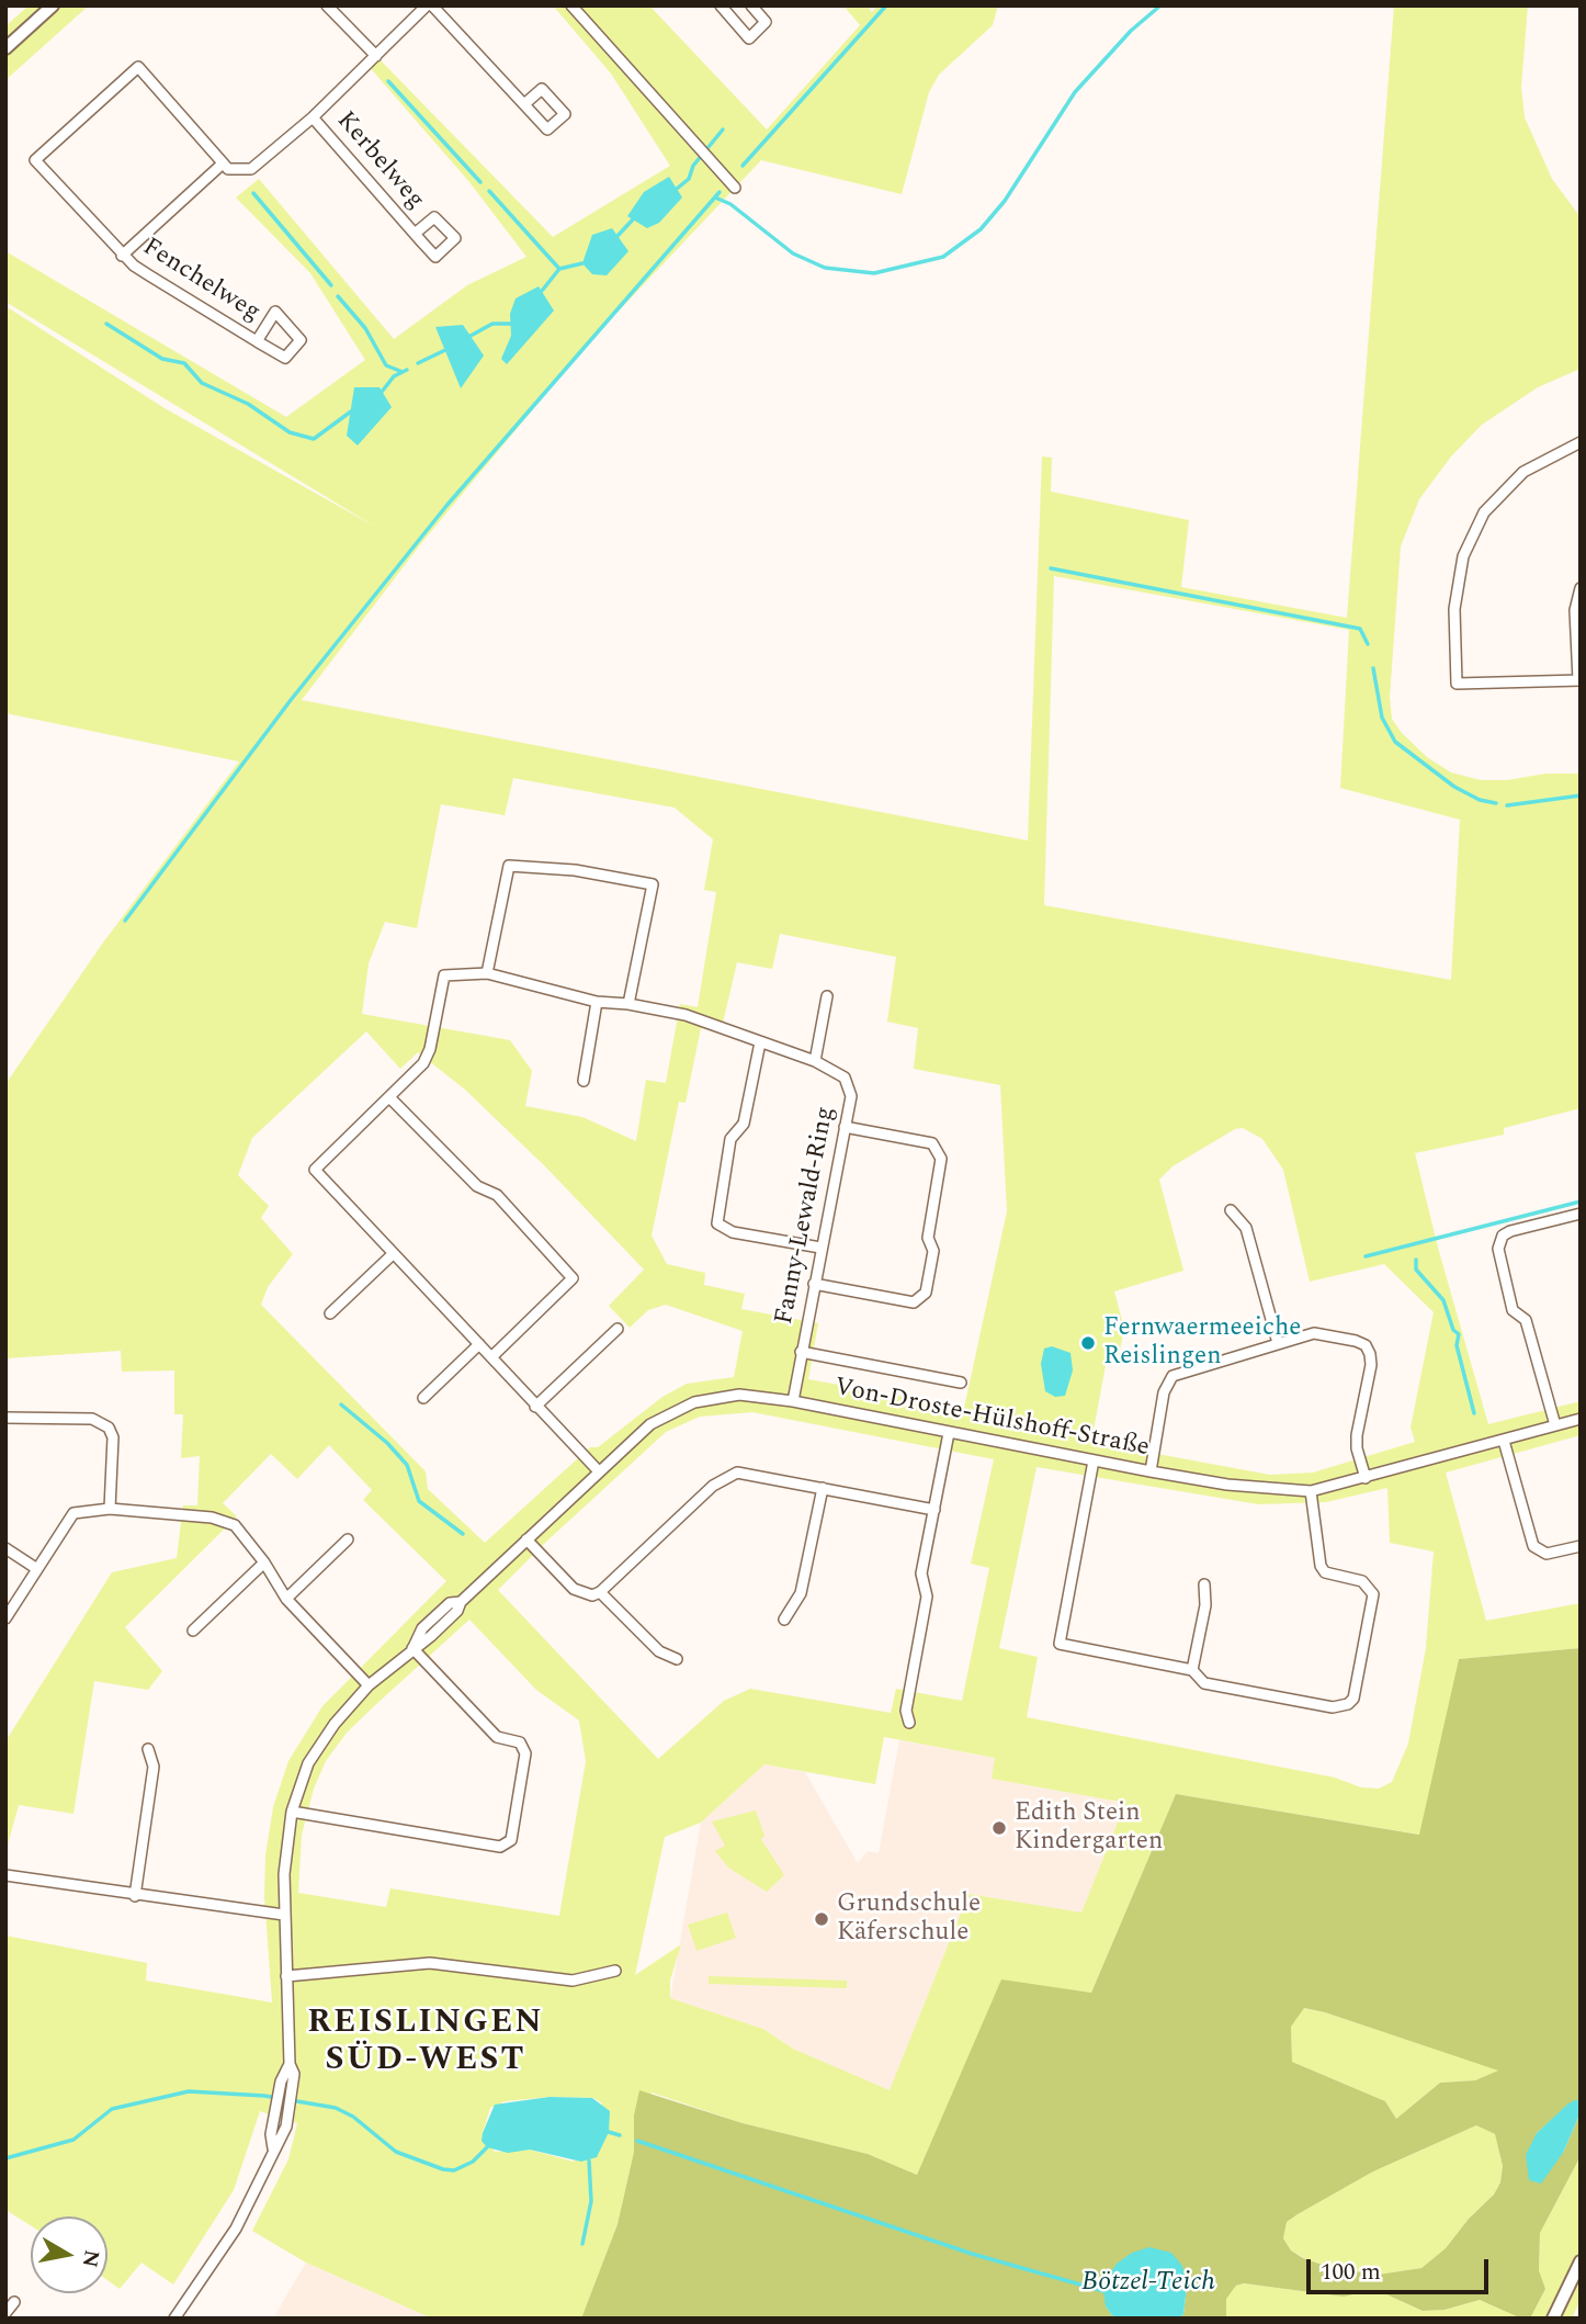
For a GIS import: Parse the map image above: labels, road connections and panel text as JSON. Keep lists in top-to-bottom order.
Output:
{
  "streets": {
    "street": [
      "Kerbelweg",
      "Fenchelweg",
      "Fanny-Lewald-Ring",
      "Von-Droste-Hülshoff-Straße"
    ]
  },
  "crossings": [
    ["Fanny-Lewald-Ring", "Von-Droste-Hülshoff-Straße"]
  ],
  "districts": ["REISLINGEN SÜD-WEST"],
  "water": ["Bötzel-Teich"],
  "places": ["Fernwaermeeiche Reislingen", "Edith Stein Kindergarten", "Grundschule Käferschule"],
  "scale_bar": "100 m",
  "north": "right"
}
